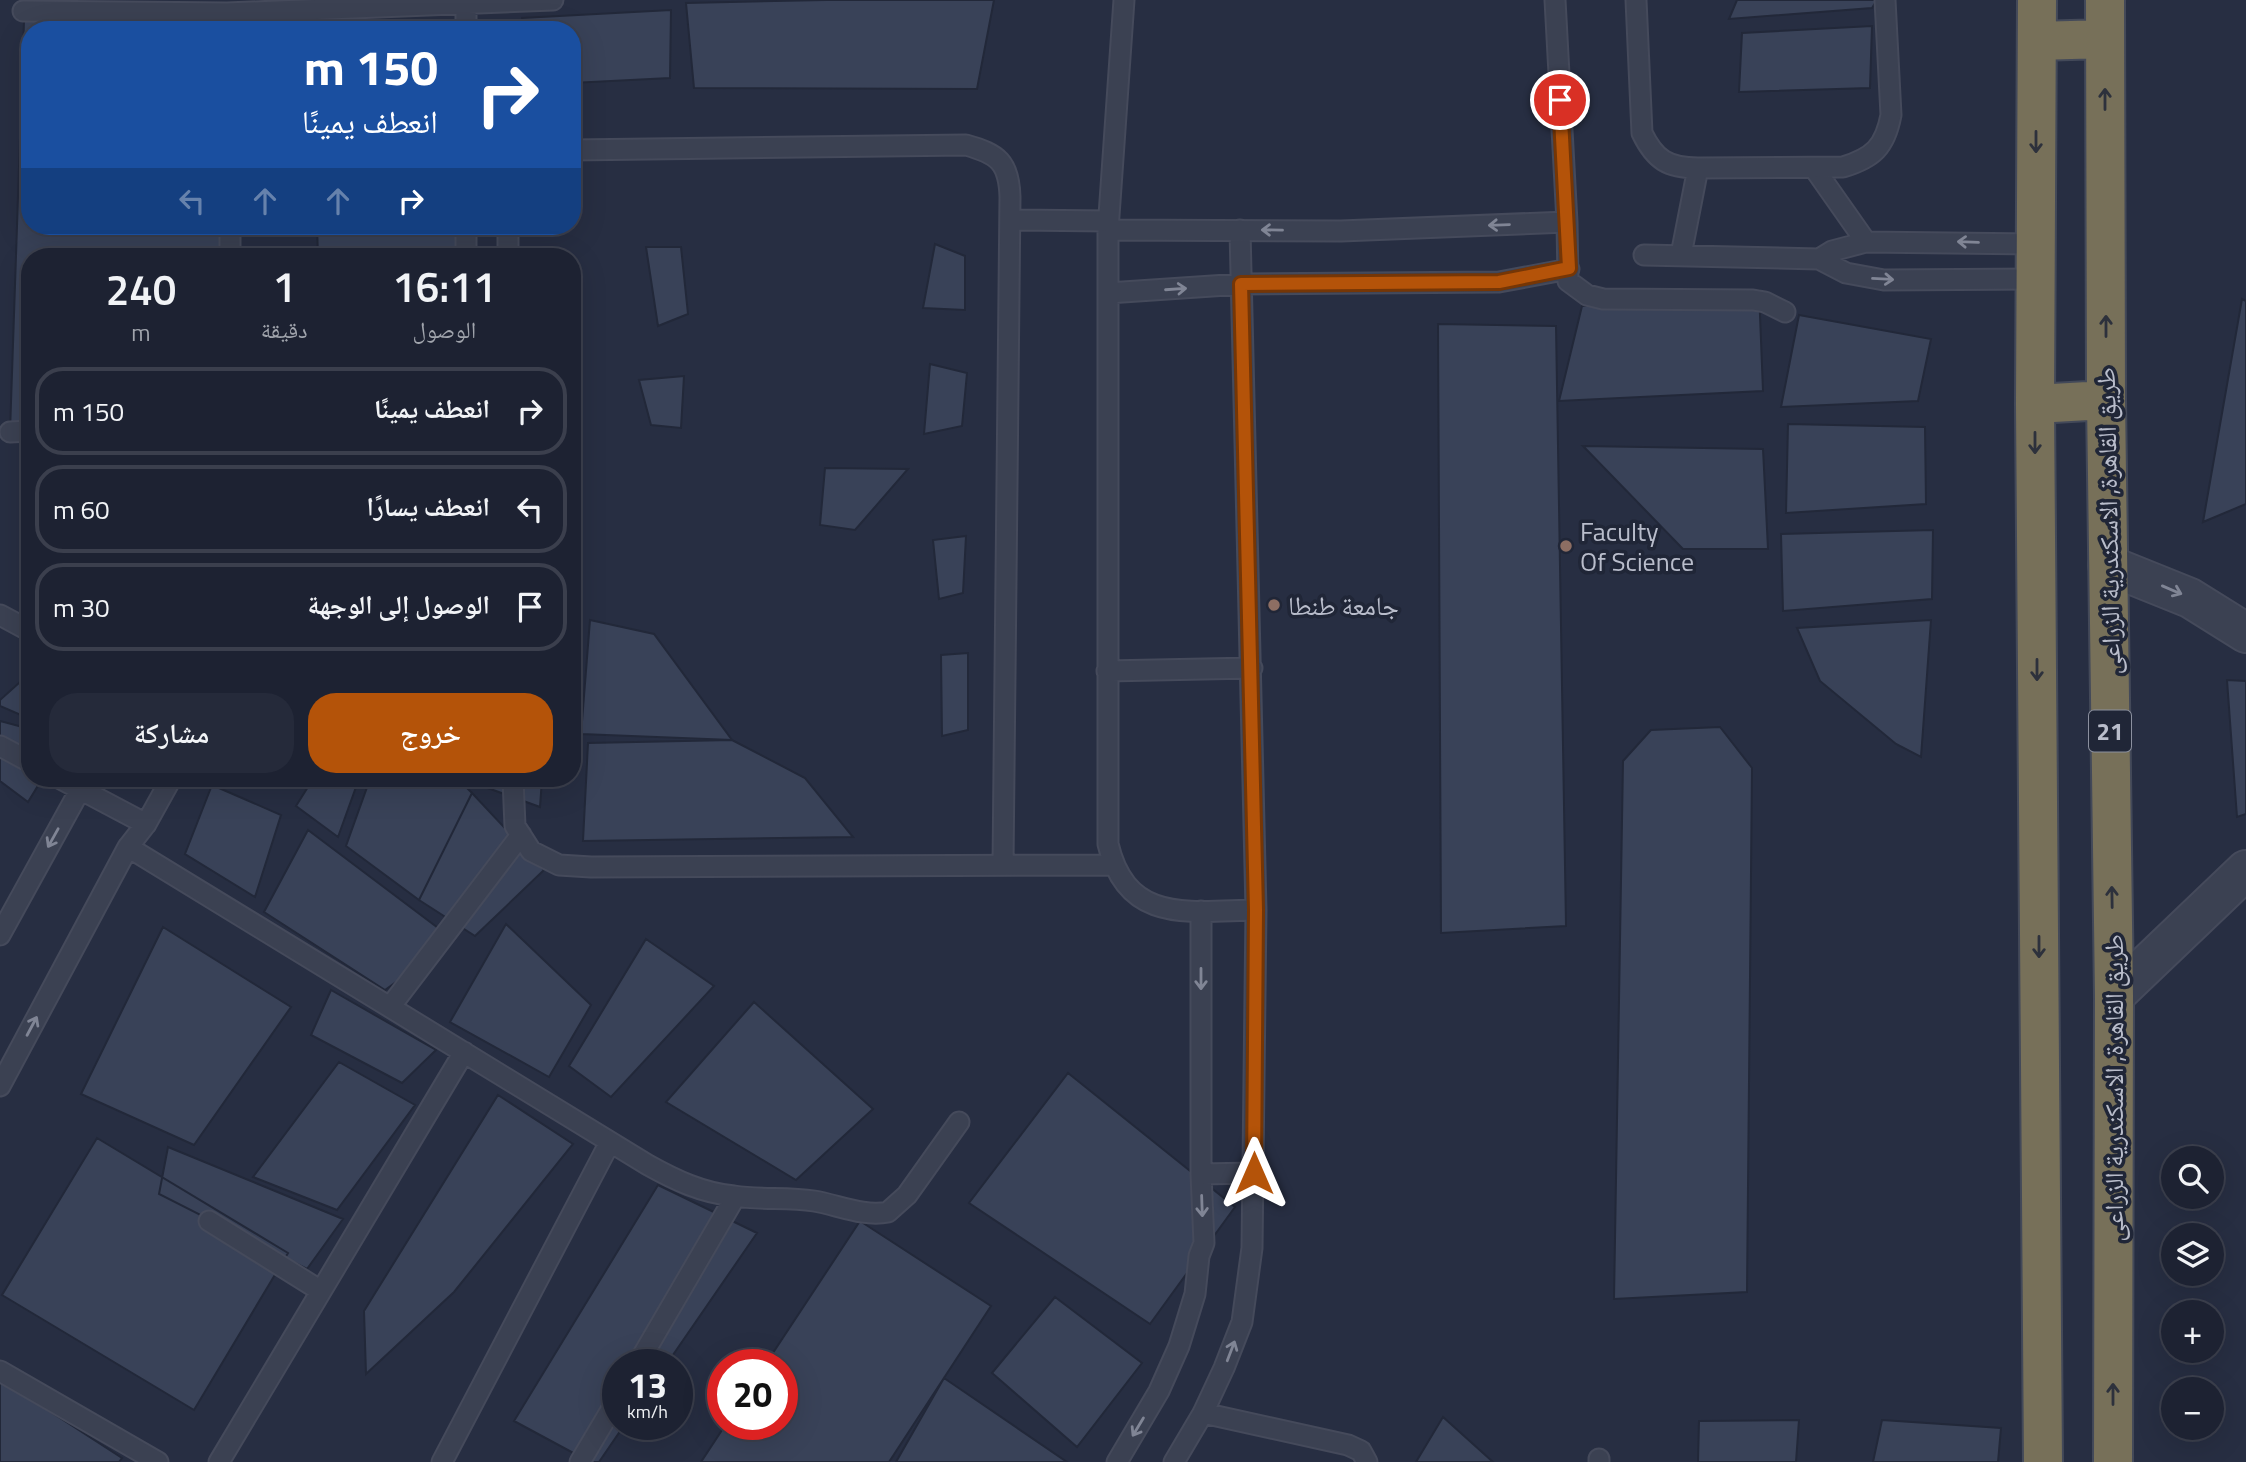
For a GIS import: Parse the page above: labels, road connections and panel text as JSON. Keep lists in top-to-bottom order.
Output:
{
  "streets": {
    "highway": ["طريق القاهرة, الاسكندرية الزراعى", "21"]
  },
  "places": ["Faculty Of Science", "جامعة طنطا"],
  "page": {
    "turn": ["150 m", "انعطف يمينًا"],
    "eta": [
      "16:11",
      "الوصول",
      "1",
      "دقيقة",
      "240",
      "m"
    ],
    "list": [
      {
        "name": "انعطف يمينًا",
        "value": "150 m"
      },
      {
        "name": "انعطف يسارًا",
        "value": "60 m"
      },
      {
        "name": "الوصول إلى الوجهة",
        "value": "30 m"
      }
    ],
    "buttons": ["خروج", "مشاركة"],
    "map_buttons": ["+", "−"],
    "speed": "13 km/h",
    "limit": "20"
  }
}
